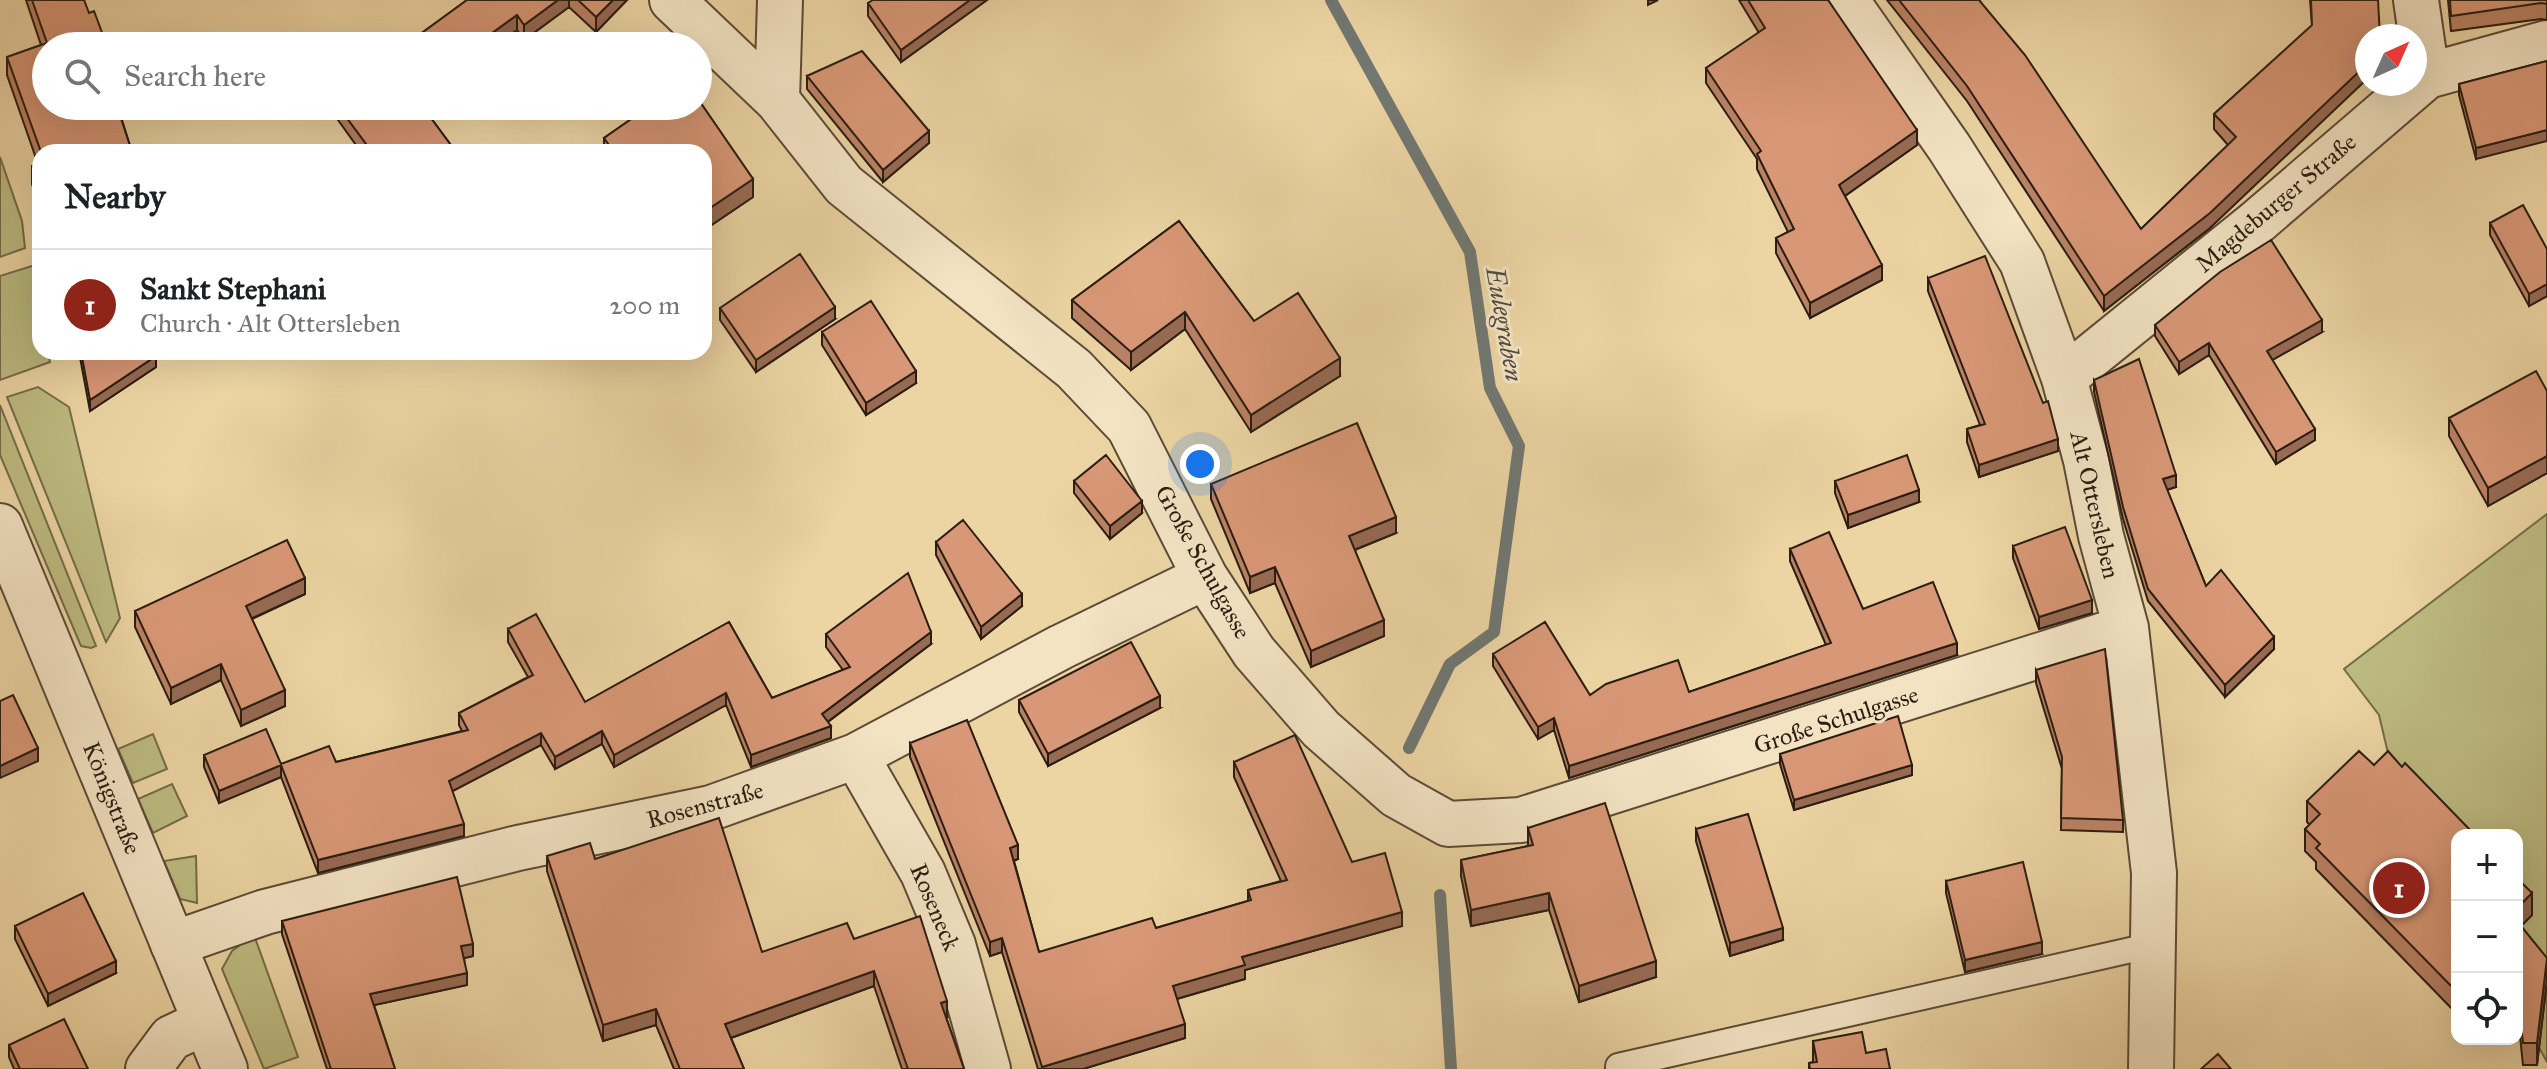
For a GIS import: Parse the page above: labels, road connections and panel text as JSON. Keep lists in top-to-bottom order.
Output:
{
  "streets": {
    "street": [
      "Magdeburger Straße",
      "Alt Ottersleben",
      "Große Schulgasse",
      "Königstraße",
      "Rosenstraße",
      "Roseneck"
    ]
  },
  "crossings": [
    ["Magdeburger Straße", "Alt Ottersleben"],
    ["Alt Ottersleben", "Große Schulgasse"],
    ["Große Schulgasse", "Rosenstraße"],
    ["Königstraße", "Rosenstraße"],
    ["Rosenstraße", "Roseneck"]
  ],
  "water": ["Eulegraben"],
  "north": "top right",
  "page": {
    "search": "Search here",
    "heading": "Nearby",
    "list": [
      {
        "mark": "1",
        "name": "Sankt Stephani",
        "note": "Church · Alt Ottersleben",
        "value": "200 m"
      }
    ],
    "map_buttons": ["+", "−"],
    "pins": "1"
  }
}
